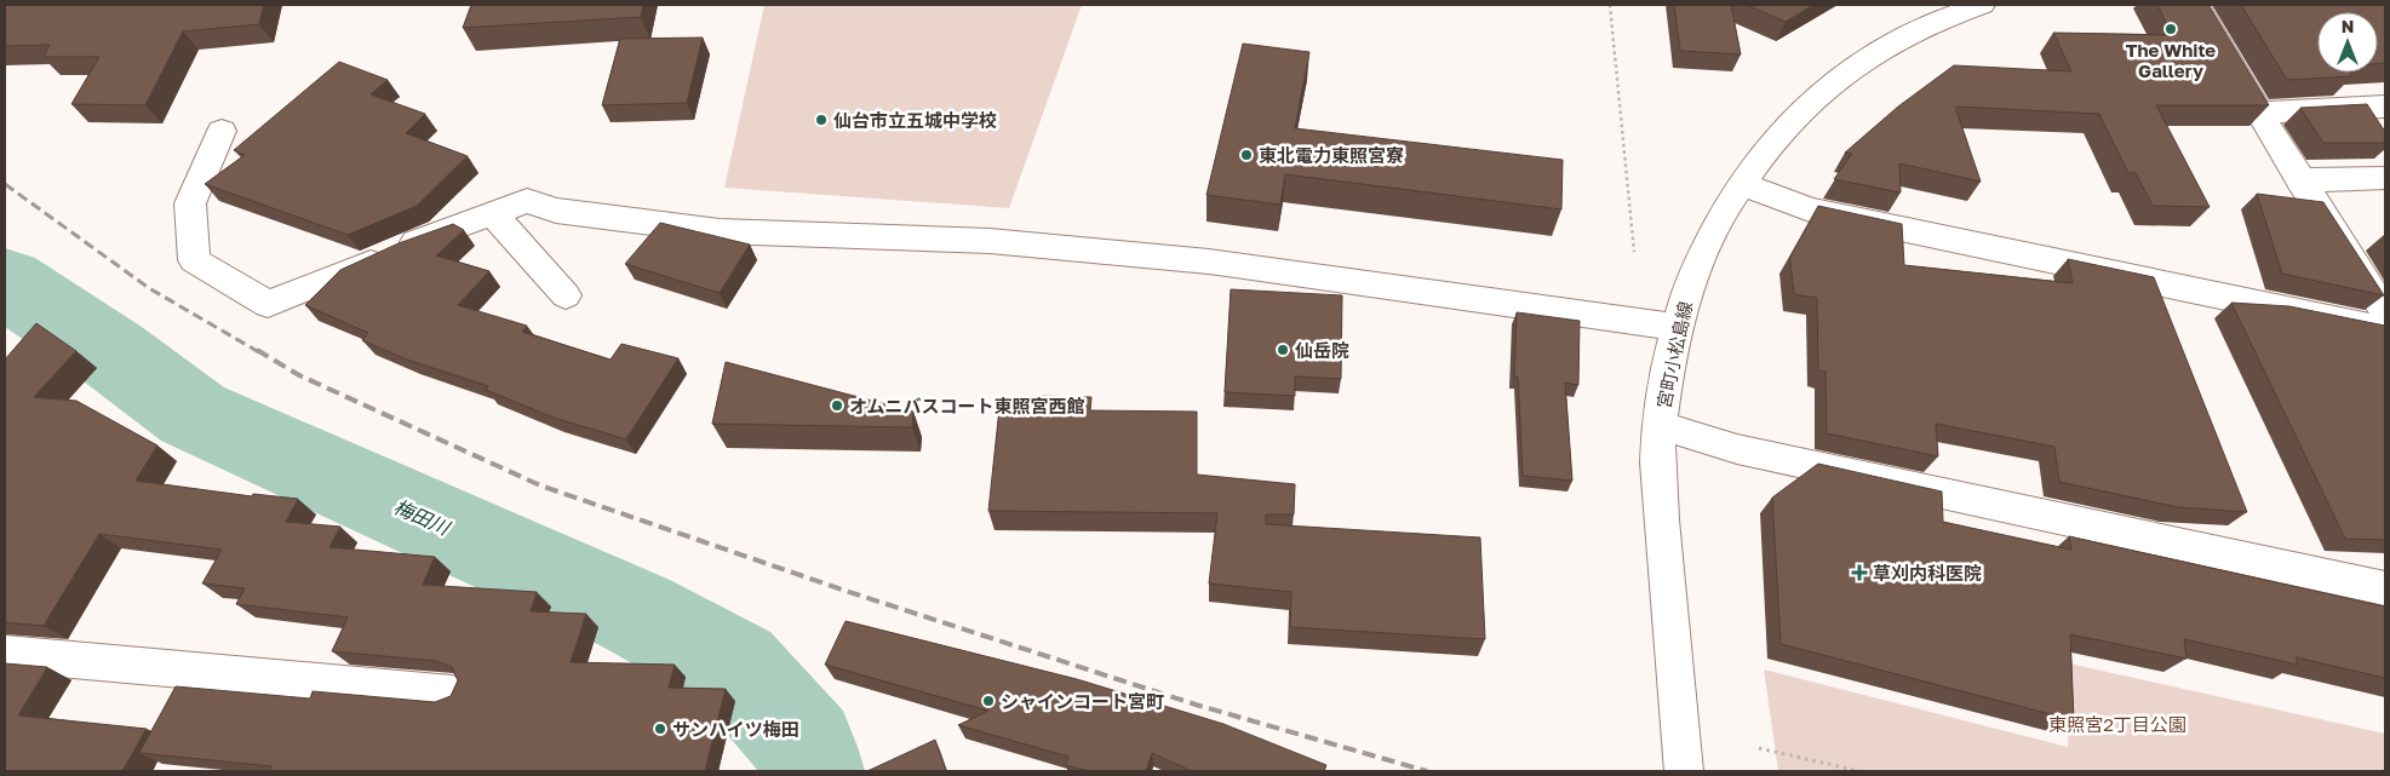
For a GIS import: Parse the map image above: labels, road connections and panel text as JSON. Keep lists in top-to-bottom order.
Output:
{
  "streets": {
    "street": ["宮町小松島線"]
  },
  "water": ["梅田川"],
  "parks": ["東照宮2丁目公園"],
  "places": {
    "other": [
      "The White Gallery",
      "仙台市立五城中学校",
      "東北電力東照宮寮",
      "仙岳院",
      "オムニバスコート東照宮西館",
      "シャインコート宮町",
      "サンハイツ梅田"
    ],
    "health": ["草刈内科医院"]
  },
  "north": "top"
}
